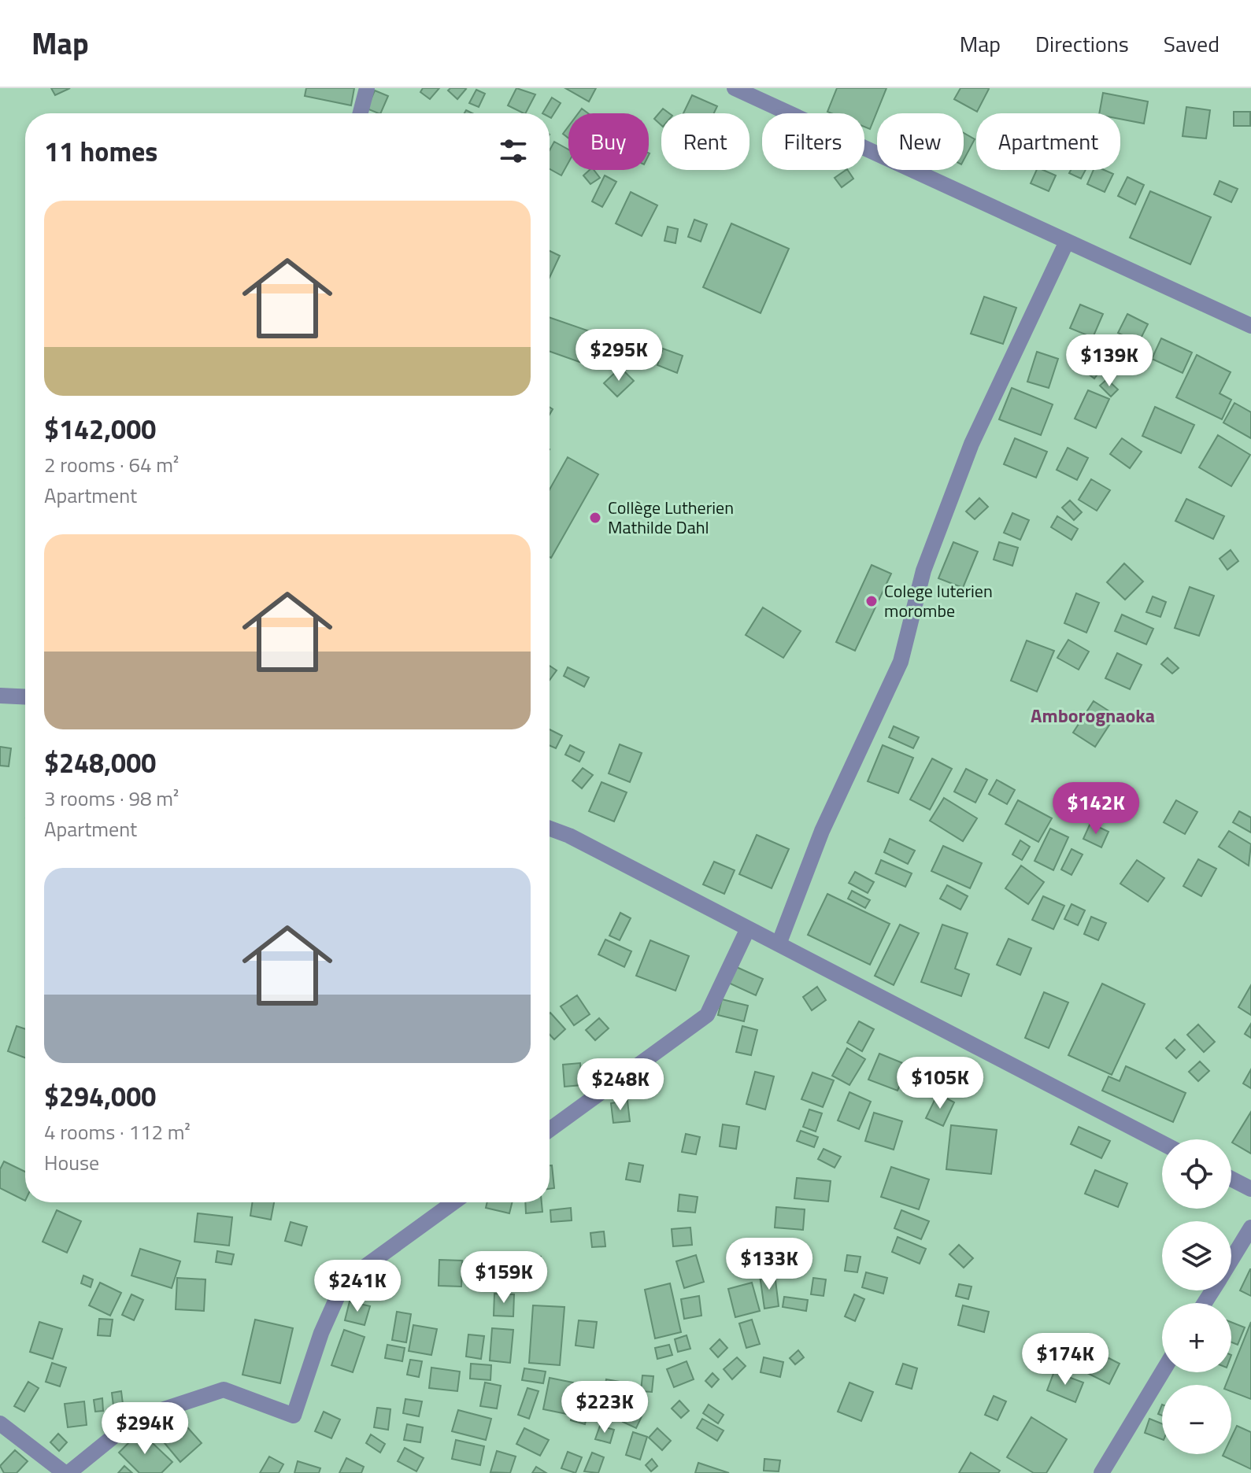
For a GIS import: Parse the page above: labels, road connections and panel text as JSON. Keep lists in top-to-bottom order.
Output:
{
  "districts": ["Amborognaoka"],
  "places": ["Collège Lutherien Mathilde Dahl", "Colege luterien morombe"],
  "page": {
    "header": "Map",
    "nav": ["Map", "Directions", "Saved"],
    "chip": [
      "Buy",
      "Rent",
      "Filters",
      "New",
      "Apartment"
    ],
    "heading": "11 homes",
    "list": [
      {
        "name": "$142,000",
        "note": "2 rooms · 64 m² · Apartment"
      },
      {
        "name": "$248,000",
        "note": "3 rooms · 98 m² · Apartment"
      },
      {
        "name": "$294,000",
        "note": "4 rooms · 112 m² · House"
      }
    ],
    "price": [
      "$295K",
      "$139K",
      "$142K",
      "$105K",
      "$248K",
      "$133K",
      "$159K",
      "$241K",
      "$174K",
      "$223K",
      "$294K"
    ],
    "map_buttons": ["+", "−"]
  }
}
